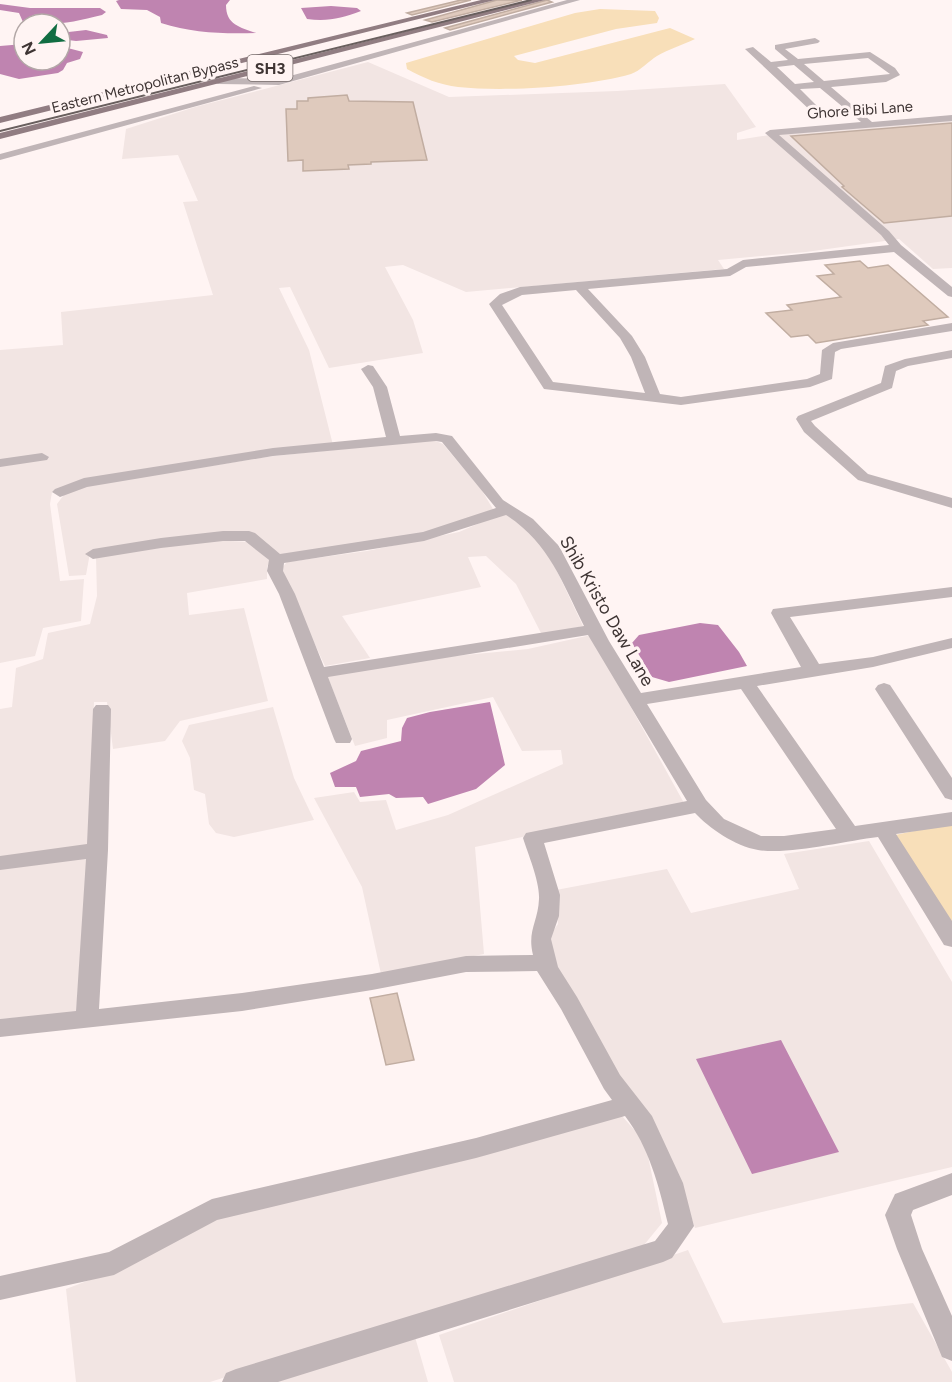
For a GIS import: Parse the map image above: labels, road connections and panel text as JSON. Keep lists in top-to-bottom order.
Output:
{
  "streets": {
    "main road": ["SH3", "Eastern Metropolitan Bypass"],
    "street": ["Ghore Bibi Lane", "Shib Kristo Daw Lane"]
  },
  "north": "bottom left"
}
